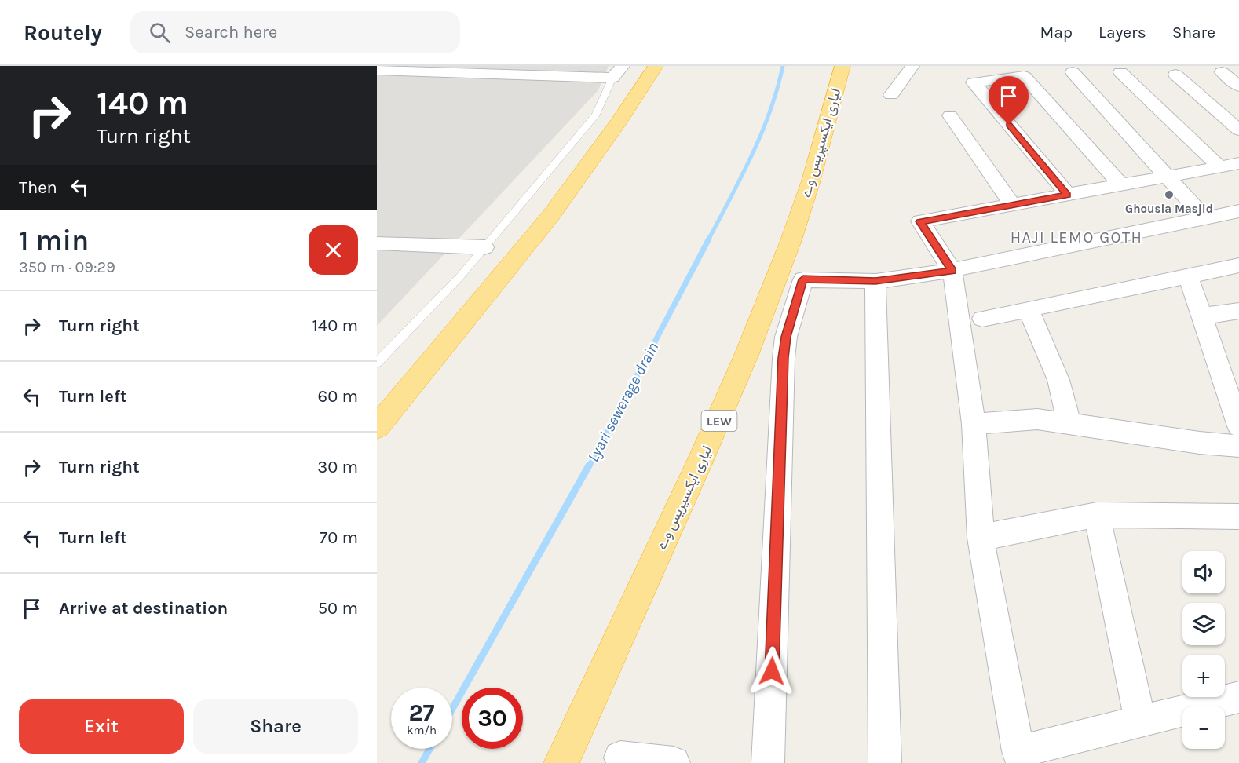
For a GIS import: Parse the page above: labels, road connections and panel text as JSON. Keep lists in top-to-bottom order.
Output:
{
  "streets": {
    "highway": ["لیاری ایکسپریس وے", "LEW"]
  },
  "districts": ["HAJI LEMO GOTH"],
  "water": ["Lyari sewerage drain"],
  "places": ["Ghousia Masjid"],
  "page": {
    "header": "Routely",
    "search": "Search here",
    "nav": ["Map", "Layers", "Share"],
    "turn": ["140 m", "Turn right"],
    "then": "Then",
    "heading": ["1 min", "350 m · 09:29"],
    "list": [
      {
        "name": "Turn right",
        "value": "140 m"
      },
      {
        "name": "Turn left",
        "value": "60 m"
      },
      {
        "name": "Turn right",
        "value": "30 m"
      },
      {
        "name": "Turn left",
        "value": "70 m"
      },
      {
        "name": "Arrive at destination",
        "value": "50 m"
      }
    ],
    "map_buttons": ["+", "−"],
    "speed": "27 km/h",
    "limit": "30",
    "buttons": ["Exit", "Share"]
  }
}
